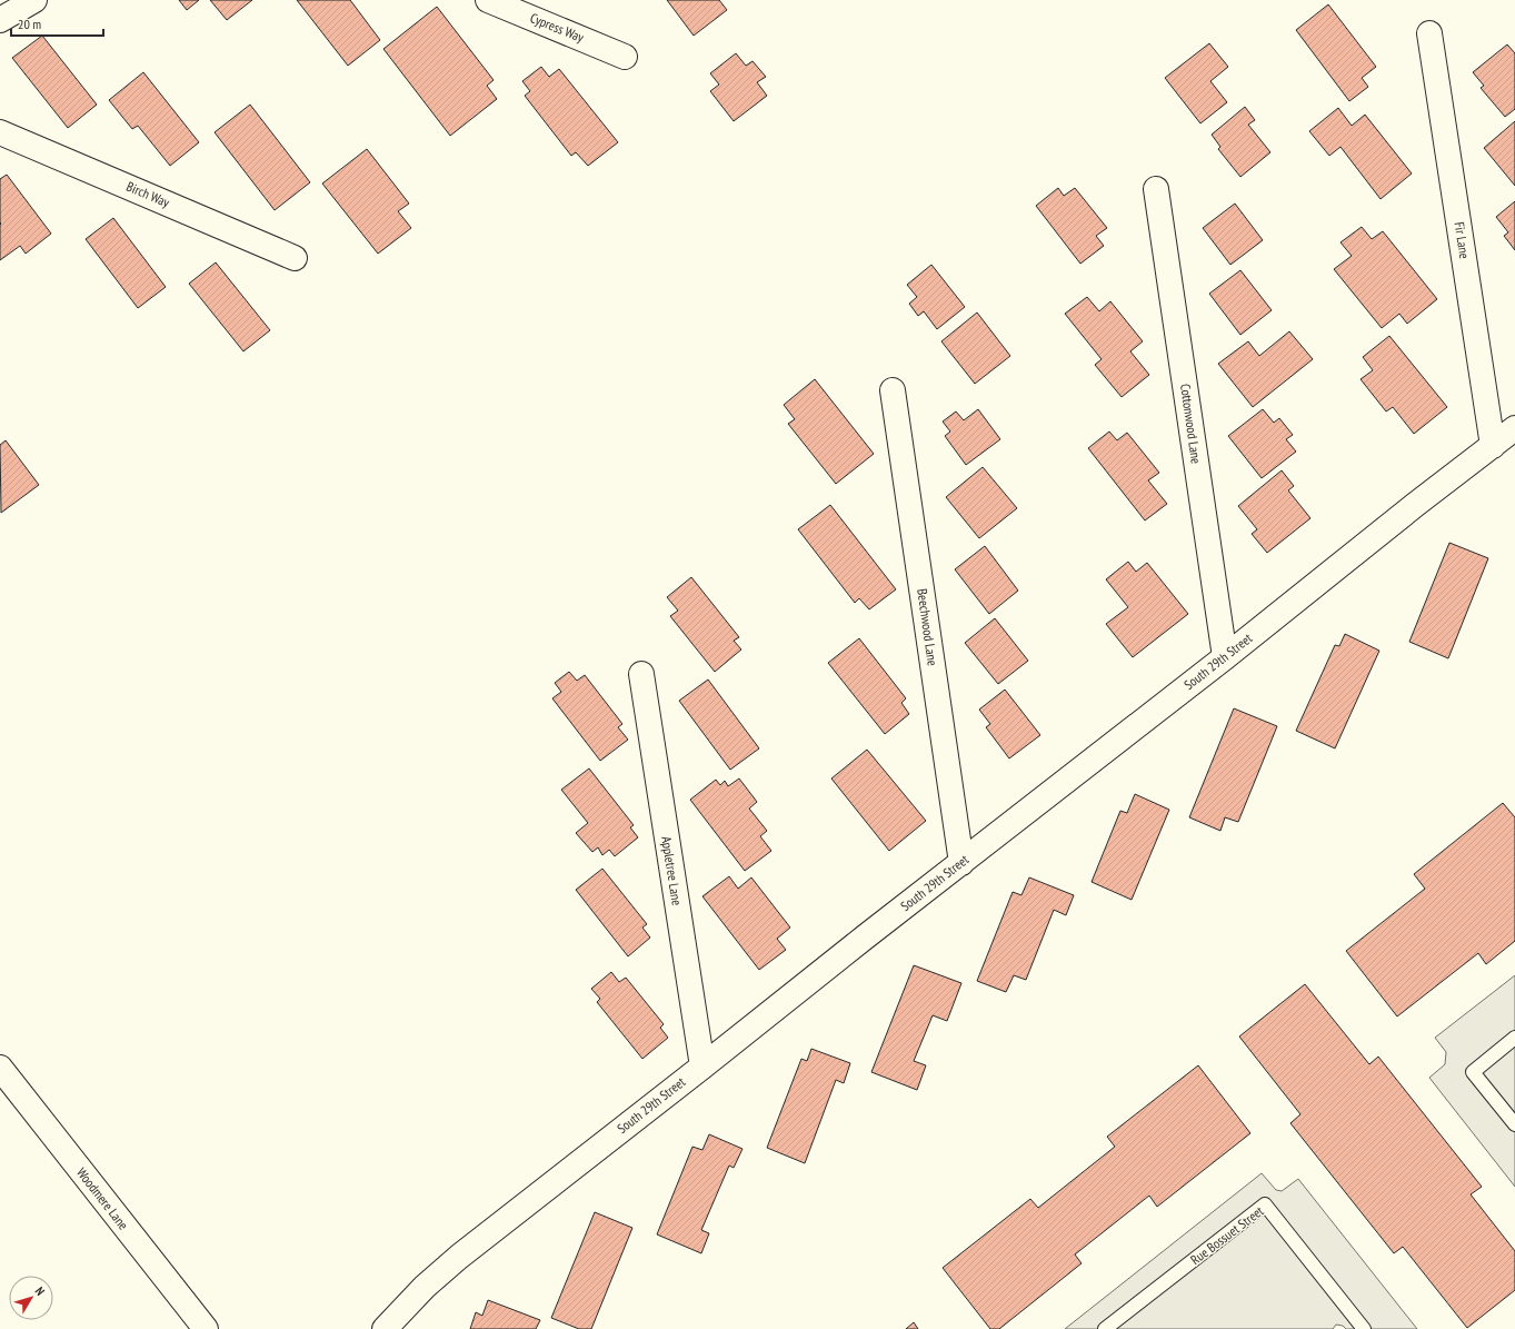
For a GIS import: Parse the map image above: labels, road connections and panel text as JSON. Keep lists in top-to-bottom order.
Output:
{
  "streets": {
    "street": [
      "Cypress Way",
      "Birch Way",
      "Fir Lane",
      "Cottonwood Lane",
      "Beechwood Lane",
      "South 29th Street",
      "Appletree Lane",
      "Woodmere Lane"
    ],
    "lane": ["Rue Bossuet Street"]
  },
  "crossings": [
    ["Fir Lane", "South 29th Street"],
    ["Cottonwood Lane", "South 29th Street"],
    ["Beechwood Lane", "South 29th Street"],
    ["South 29th Street", "Appletree Lane"]
  ],
  "scale_bar": "20 m",
  "north": "top right"
}
